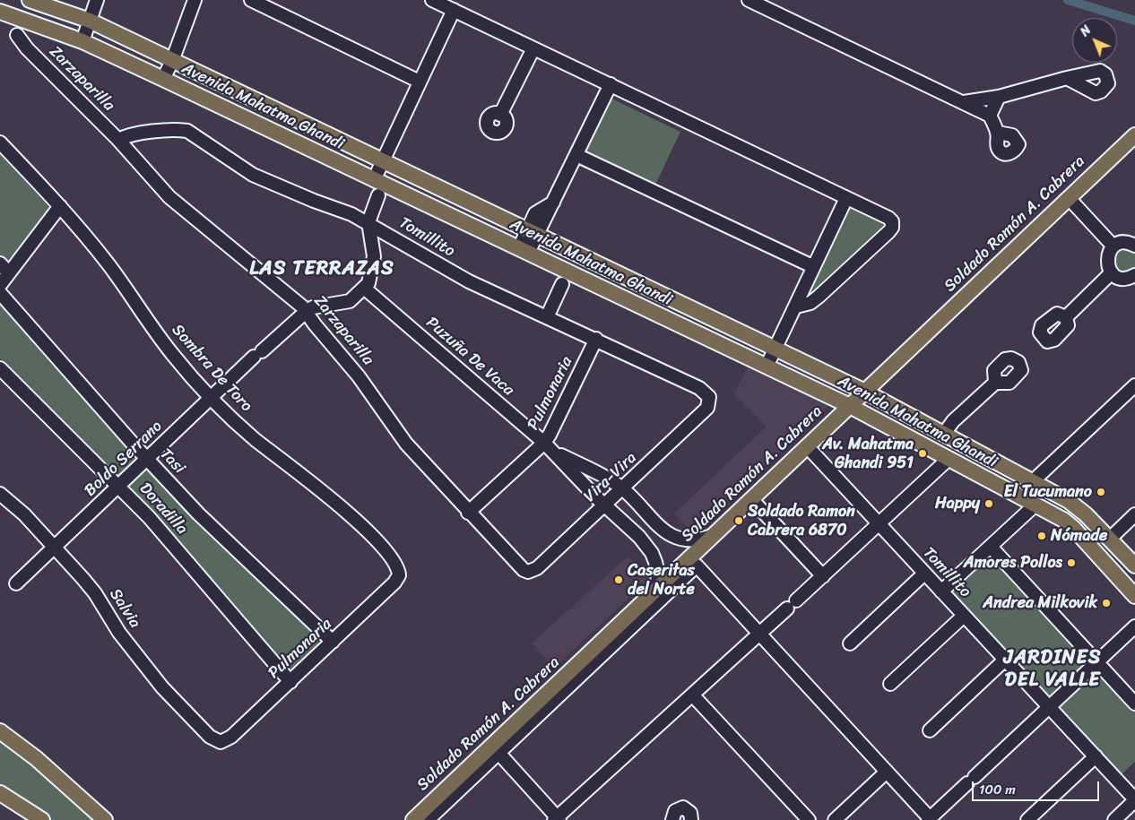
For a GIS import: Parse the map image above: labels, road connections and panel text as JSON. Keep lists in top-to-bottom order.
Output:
{
  "streets": {
    "main road": ["Avenida Mahatma Ghandi", "Soldado Ramón A. Cabrera"],
    "street": [
      "Zarzaparilla",
      "Tomillito",
      "Puzuña De Vaca",
      "Sombra De Toro",
      "Pulmonaria",
      "Boldo Serrano",
      "Tasi",
      "Vira-Vira",
      "Doradilla",
      "Salvia"
    ]
  },
  "crossings": [
    ["Zarzaparilla", "Tomillito"],
    ["Zarzaparilla", "Pulmonaria"],
    ["Zarzaparilla", "Boldo Serrano"],
    ["Zarzaparilla", "Vira-Vira"],
    ["Avenida Mahatma Ghandi", "Soldado Ramón A. Cabrera"],
    ["Soldado Ramón A. Cabrera", "Tomillito"],
    ["Tomillito", "Pulmonaria"],
    ["Tomillito", "Vira-Vira"],
    ["Puzuña De Vaca", "Pulmonaria"],
    ["Puzuña De Vaca", "Boldo Serrano"],
    ["Sombra De Toro", "Pulmonaria"],
    ["Sombra De Toro", "Boldo Serrano"],
    ["Pulmonaria", "Tasi"],
    ["Pulmonaria", "Doradilla"],
    ["Pulmonaria", "Salvia"],
    ["Boldo Serrano", "Tasi"],
    ["Boldo Serrano", "Doradilla"],
    ["Boldo Serrano", "Salvia"]
  ],
  "districts": ["LAS TERRAZAS", "JARDINES DEL VALLE"],
  "places": [
    "Av. Mahatma Ghandi 951",
    "El Tucumano",
    "Happy",
    "Soldado Ramon Cabrera 6870",
    "Nómade",
    "Amores Pollos",
    "Caseritas del Norte",
    "Andrea Milkovik"
  ],
  "scale_bar": "100 m",
  "north": "top left"
}
